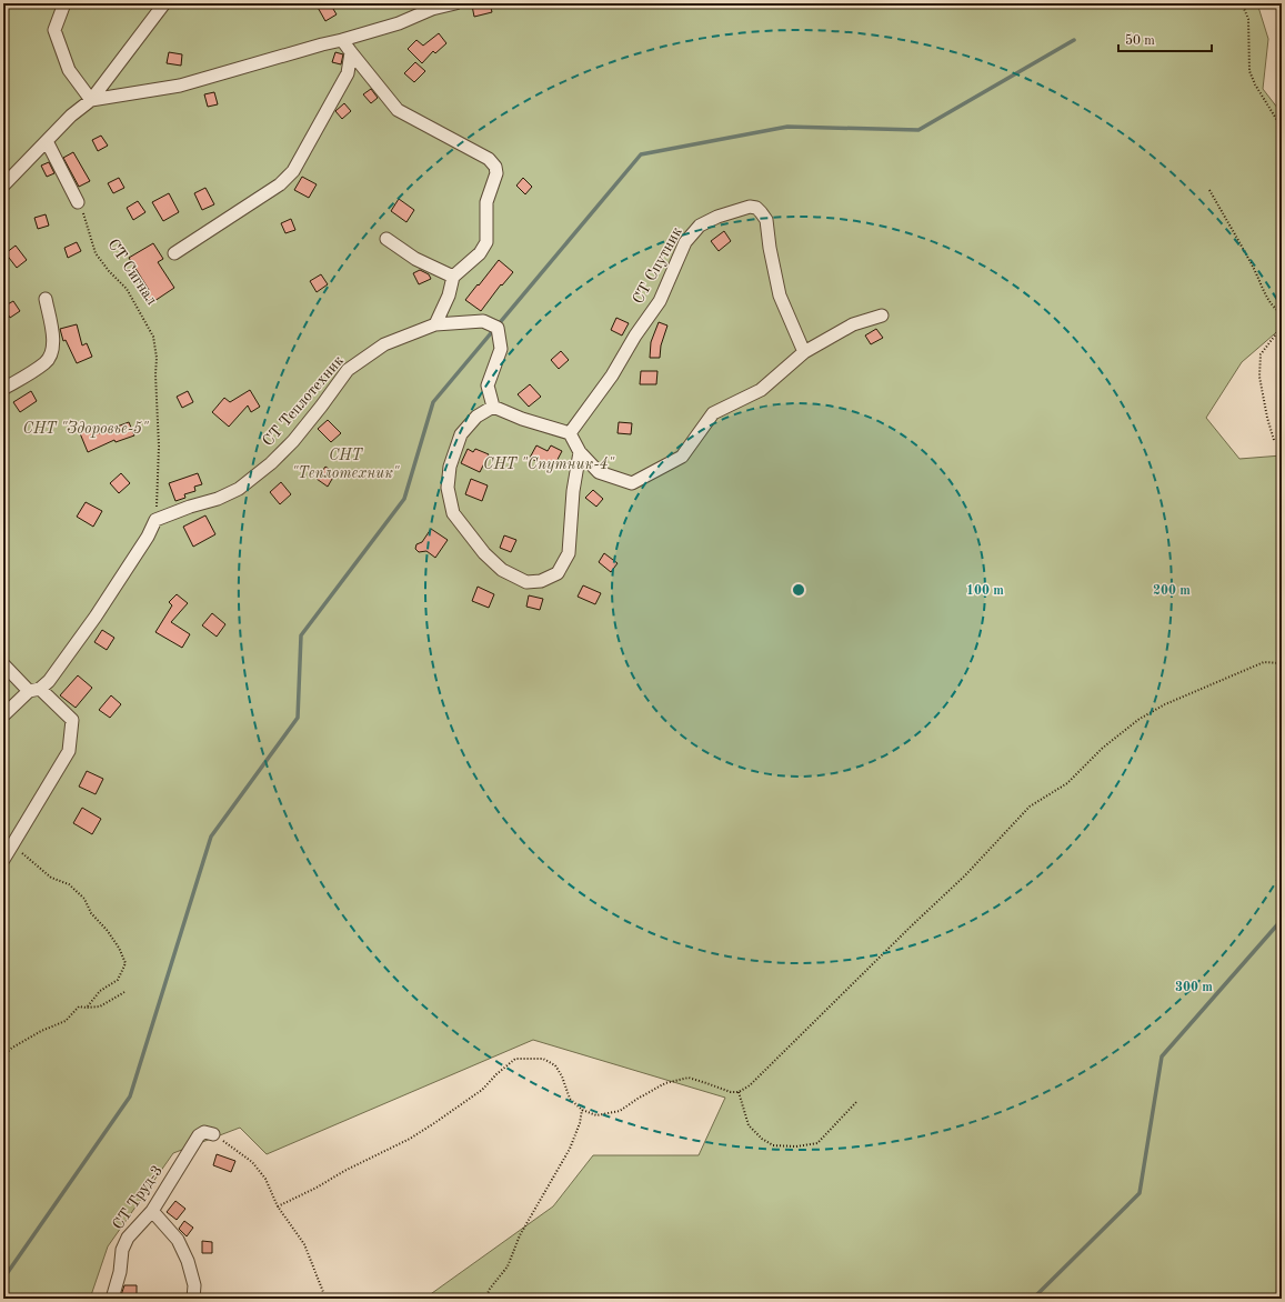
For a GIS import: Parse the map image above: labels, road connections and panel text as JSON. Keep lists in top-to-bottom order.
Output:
{
  "streets": {
    "street": ["СТ Спутник", "СТ Теплотехник", "СТ Труд-3"],
    "path": ["СТ Сигнал"]
  },
  "crossings": [
    ["СТ Спутник", "СТ Теплотехник"],
    ["СТ Сигнал", "СТ Теплотехник"]
  ],
  "parks": ["СНТ \"Здоровье-5\"", "СНТ \"Теплотехник\"", "СНТ \"Спутник-4\""],
  "scale_bar": "50 m",
  "rings": ["100 m", "200 m", "300 m"]
}
